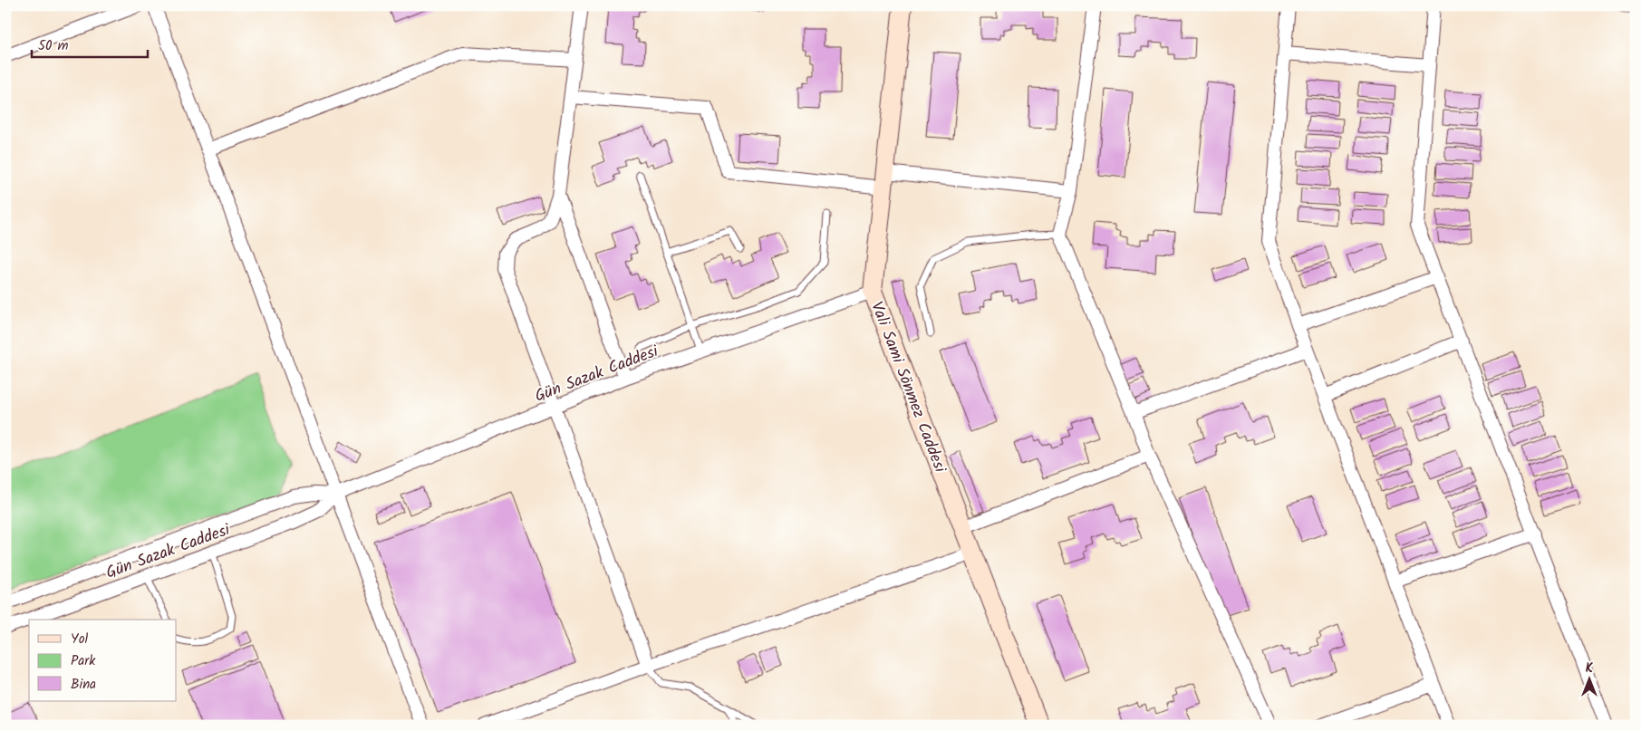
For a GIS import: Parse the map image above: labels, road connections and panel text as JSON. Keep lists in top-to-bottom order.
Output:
{
  "streets": {
    "main road": ["Vali Sami Sönmez Caddesi"],
    "street": ["Gün Sazak Caddesi"]
  },
  "crossings": [
    ["Gün Sazak Caddesi", "Vali Sami Sönmez Caddesi"]
  ],
  "legend": ["Yol", "Park", "Bina"],
  "scale_bar": "50 m",
  "north": "top"
}
